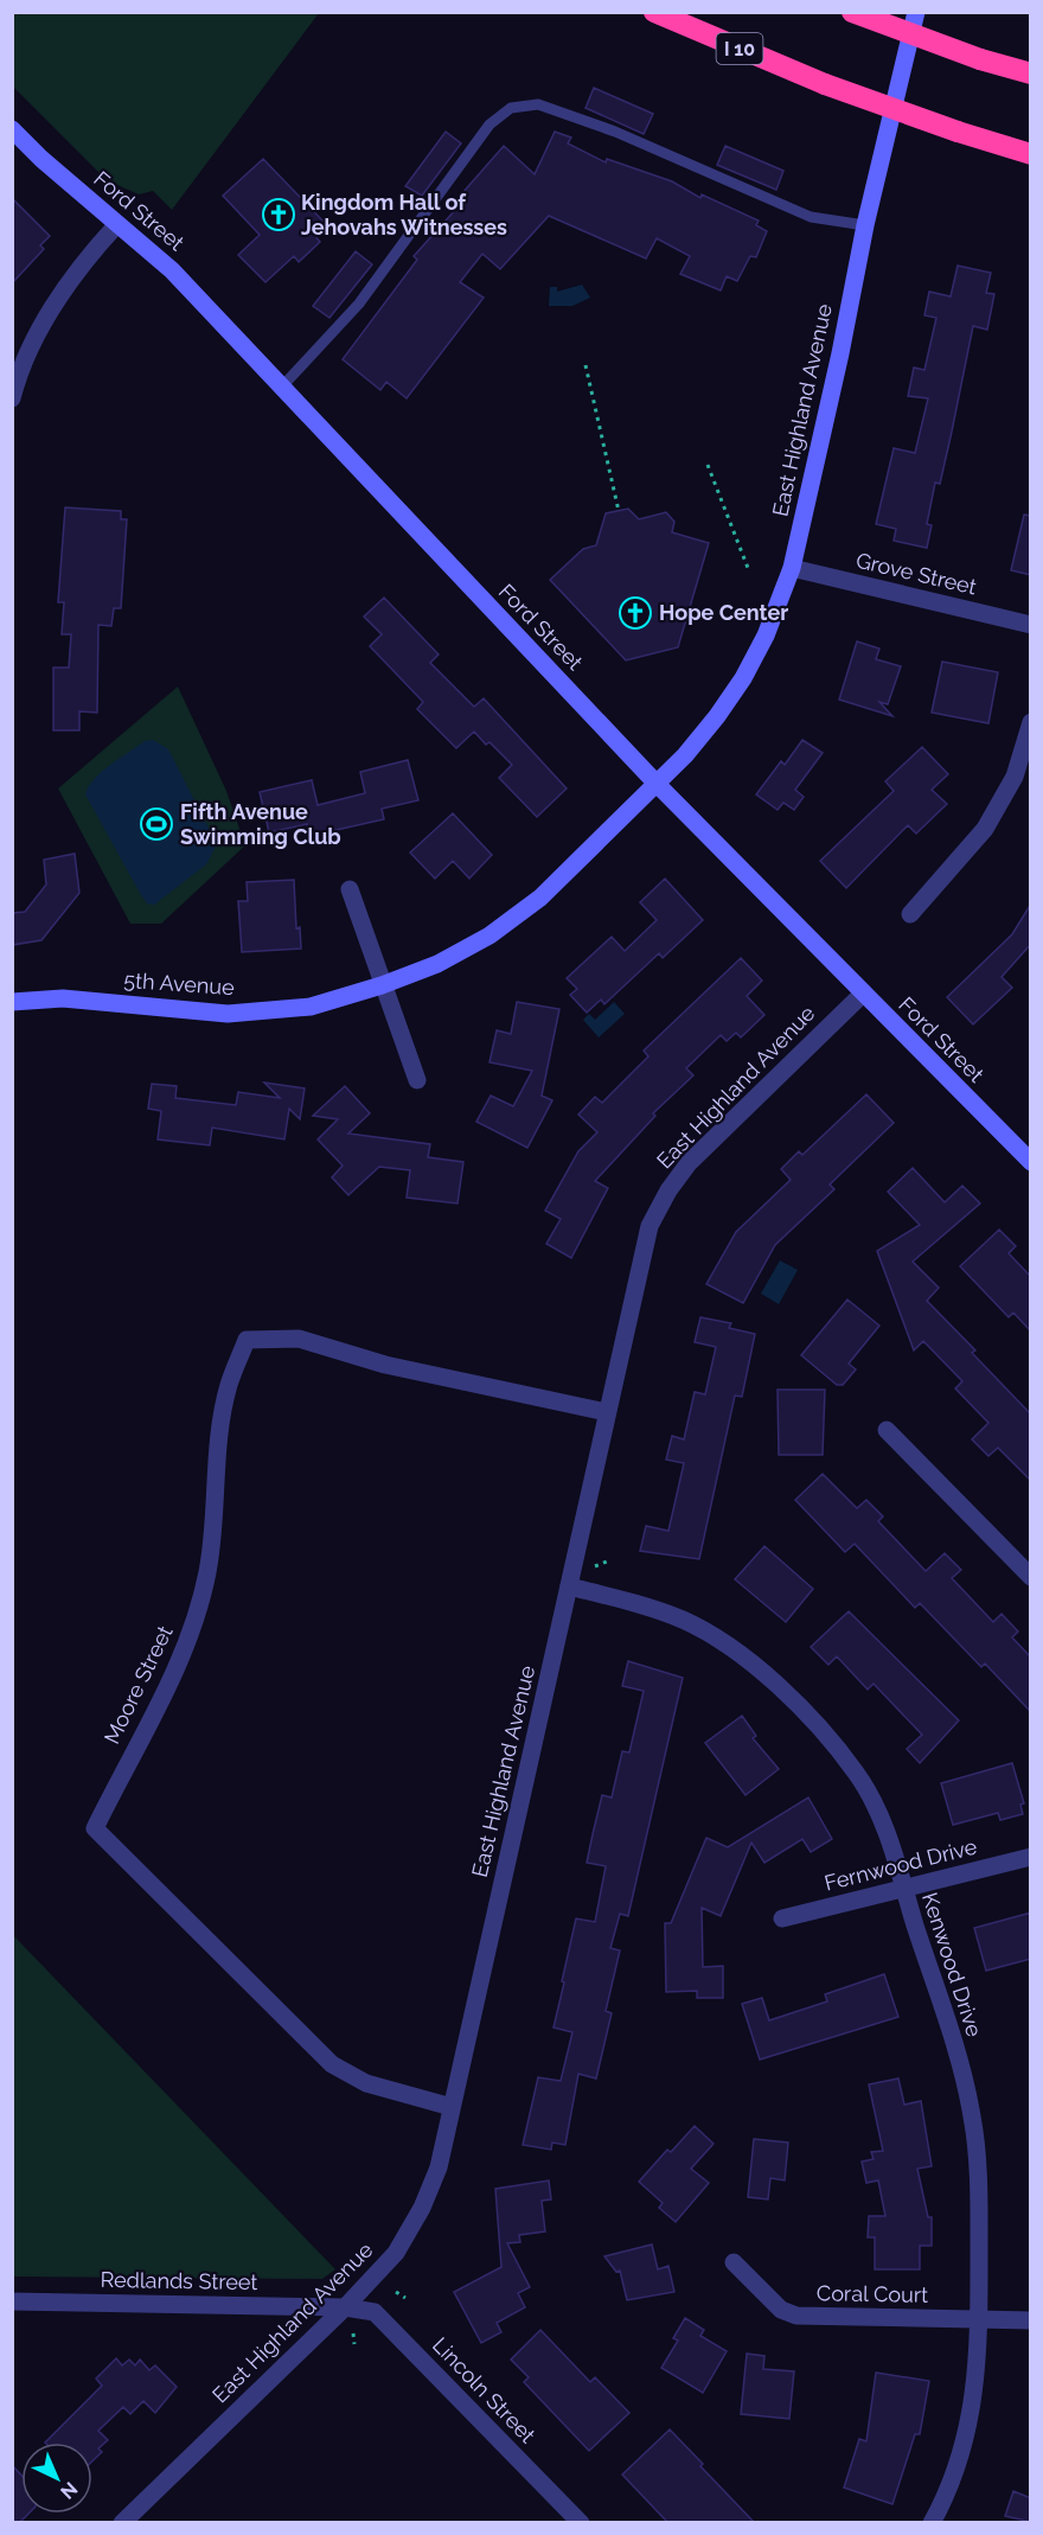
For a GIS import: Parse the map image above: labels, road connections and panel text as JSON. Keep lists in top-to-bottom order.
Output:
{
  "streets": {
    "highway": ["I 10"],
    "main road": ["Ford Street", "East Highland Avenue", "5th Avenue"],
    "street": [
      "Grove Street",
      "Moore Street",
      "Fernwood Drive",
      "Kenwood Drive",
      "Redlands Street",
      "Coral Court",
      "Lincoln Street"
    ]
  },
  "crossings": [
    ["Ford Street", "East Highland Avenue"],
    ["Ford Street", "5th Avenue"],
    ["East Highland Avenue", "Grove Street"],
    ["East Highland Avenue", "5th Avenue"],
    ["East Highland Avenue", "Moore Street"],
    ["East Highland Avenue", "Kenwood Drive"],
    ["East Highland Avenue", "Redlands Street"],
    ["East Highland Avenue", "Lincoln Street"],
    ["Fernwood Drive", "Kenwood Drive"],
    ["Kenwood Drive", "Coral Court"],
    ["Redlands Street", "Lincoln Street"]
  ],
  "places": {
    "church": ["Kingdom Hall of Jehovahs Witnesses", "Hope Center"],
    "sports": ["Fifth Avenue Swimming Club"]
  },
  "north": "bottom right"
}
